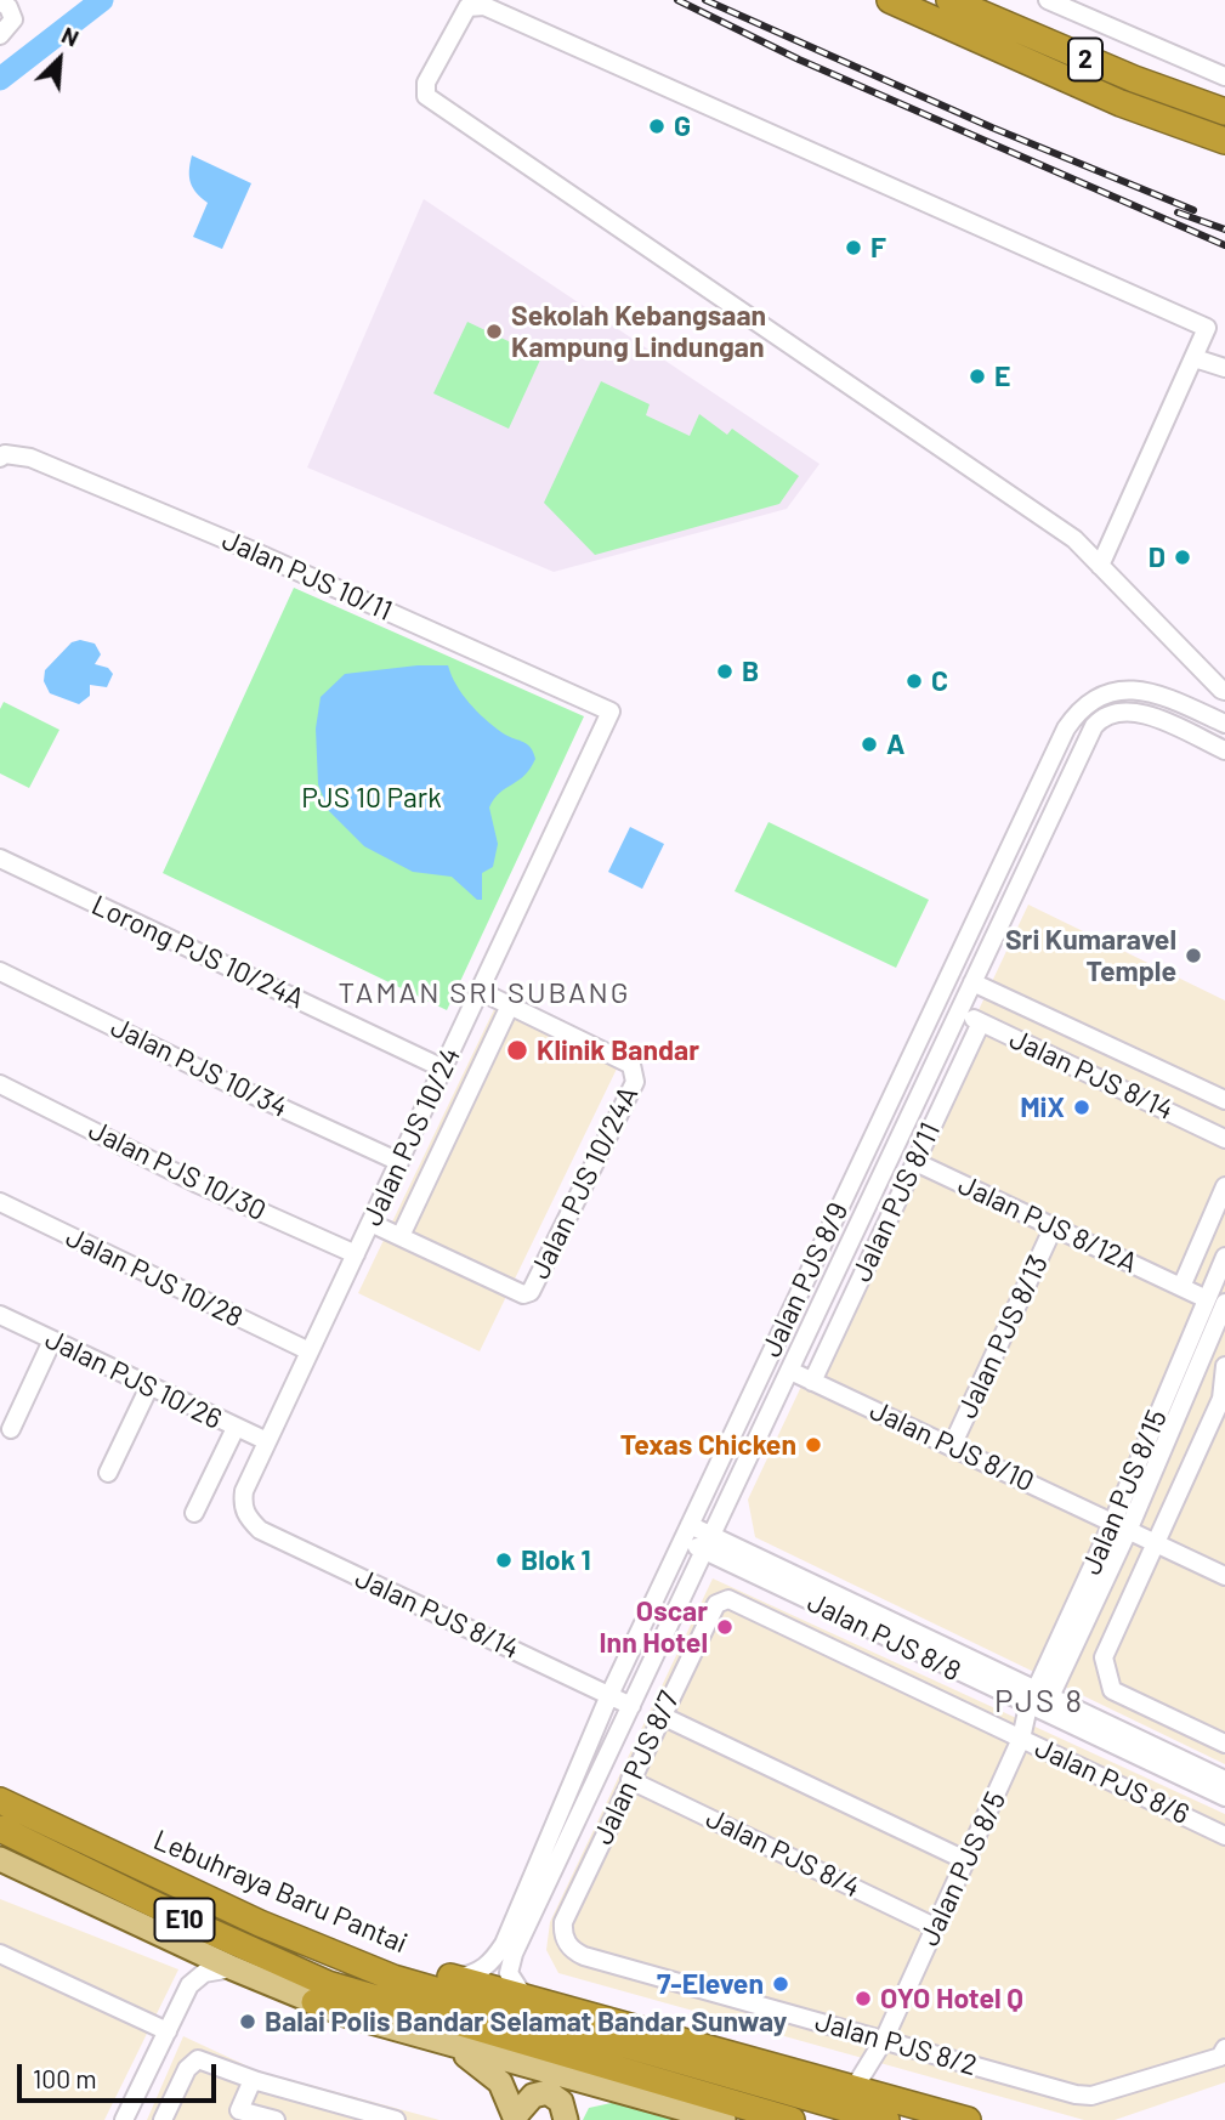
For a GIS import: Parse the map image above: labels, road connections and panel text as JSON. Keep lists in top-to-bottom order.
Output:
{
  "streets": {
    "highway": ["2", "Lebuhraya Baru Pantai", "E10"],
    "street": [
      "Jalan PJS 10/11",
      "Lorong PJS 10/24A",
      "Jalan PJS 10/34",
      "Jalan PJS 8/14",
      "Jalan PJS 10/24",
      "Jalan PJS 10/30",
      "Jalan PJS 10/24A",
      "Jalan PJS 8/11",
      "Jalan PJS 8/12A",
      "Jalan PJS 10/28",
      "Jalan PJS 8/9",
      "Jalan PJS 8/13",
      "Jalan PJS 10/26",
      "Jalan PJS 8/10",
      "Jalan PJS 8/15",
      "Jalan PJS 8/8",
      "Jalan PJS 8/7",
      "Jalan PJS 8/6",
      "Jalan PJS 8/4",
      "Jalan PJS 8/5",
      "Jalan PJS 8/2"
    ]
  },
  "crossings": [
    ["Jalan PJS 10/11", "Jalan PJS 10/24"],
    ["Lorong PJS 10/24A", "Jalan PJS 10/24"],
    ["Jalan PJS 10/34", "Jalan PJS 10/24"],
    ["Jalan PJS 8/14", "Jalan PJS 10/24"],
    ["Jalan PJS 8/14", "Jalan PJS 8/11"],
    ["Jalan PJS 8/14", "Jalan PJS 8/9"],
    ["Jalan PJS 10/24", "Jalan PJS 10/30"],
    ["Jalan PJS 10/24", "Jalan PJS 10/24A"],
    ["Jalan PJS 10/24", "Jalan PJS 10/28"],
    ["Jalan PJS 10/24", "Jalan PJS 10/26"],
    ["Jalan PJS 8/11", "Jalan PJS 8/12A"],
    ["Jalan PJS 8/11", "Jalan PJS 8/10"],
    ["Jalan PJS 8/12A", "Jalan PJS 8/13"],
    ["Jalan PJS 8/12A", "Jalan PJS 8/15"],
    ["Jalan PJS 8/9", "Jalan PJS 8/10"],
    ["Jalan PJS 8/9", "Jalan PJS 8/8"],
    ["Jalan PJS 8/13", "Jalan PJS 8/10"],
    ["Jalan PJS 8/10", "Jalan PJS 8/15"],
    ["Jalan PJS 8/15", "Jalan PJS 8/8"],
    ["Jalan PJS 8/15", "Jalan PJS 8/6"],
    ["Jalan PJS 8/15", "Jalan PJS 8/5"],
    ["Jalan PJS 8/7", "Jalan PJS 8/6"],
    ["Jalan PJS 8/7", "Jalan PJS 8/4"],
    ["Jalan PJS 8/7", "Jalan PJS 8/2"],
    ["Jalan PJS 8/6", "Jalan PJS 8/5"],
    ["Jalan PJS 8/4", "Jalan PJS 8/5"],
    ["Jalan PJS 8/5", "Jalan PJS 8/2"]
  ],
  "districts": ["TAMAN SRI SUBANG", "PJS 8"],
  "parks": ["PJS 10 Park"],
  "places": [
    "G",
    "F",
    "Sekolah Kebangsaan Kampung Lindungan",
    "E",
    "D",
    "B",
    "C",
    "A",
    "Sri Kumaravel Temple",
    "Klinik Bandar",
    "MiX",
    "Texas Chicken",
    "Blok 1",
    "Oscar Inn Hotel",
    "7-Eleven",
    "OYO Hotel Q",
    "Balai Polis Bandar Selamat Bandar Sunway"
  ],
  "scale_bar": "100 m",
  "north": "top right"
}
